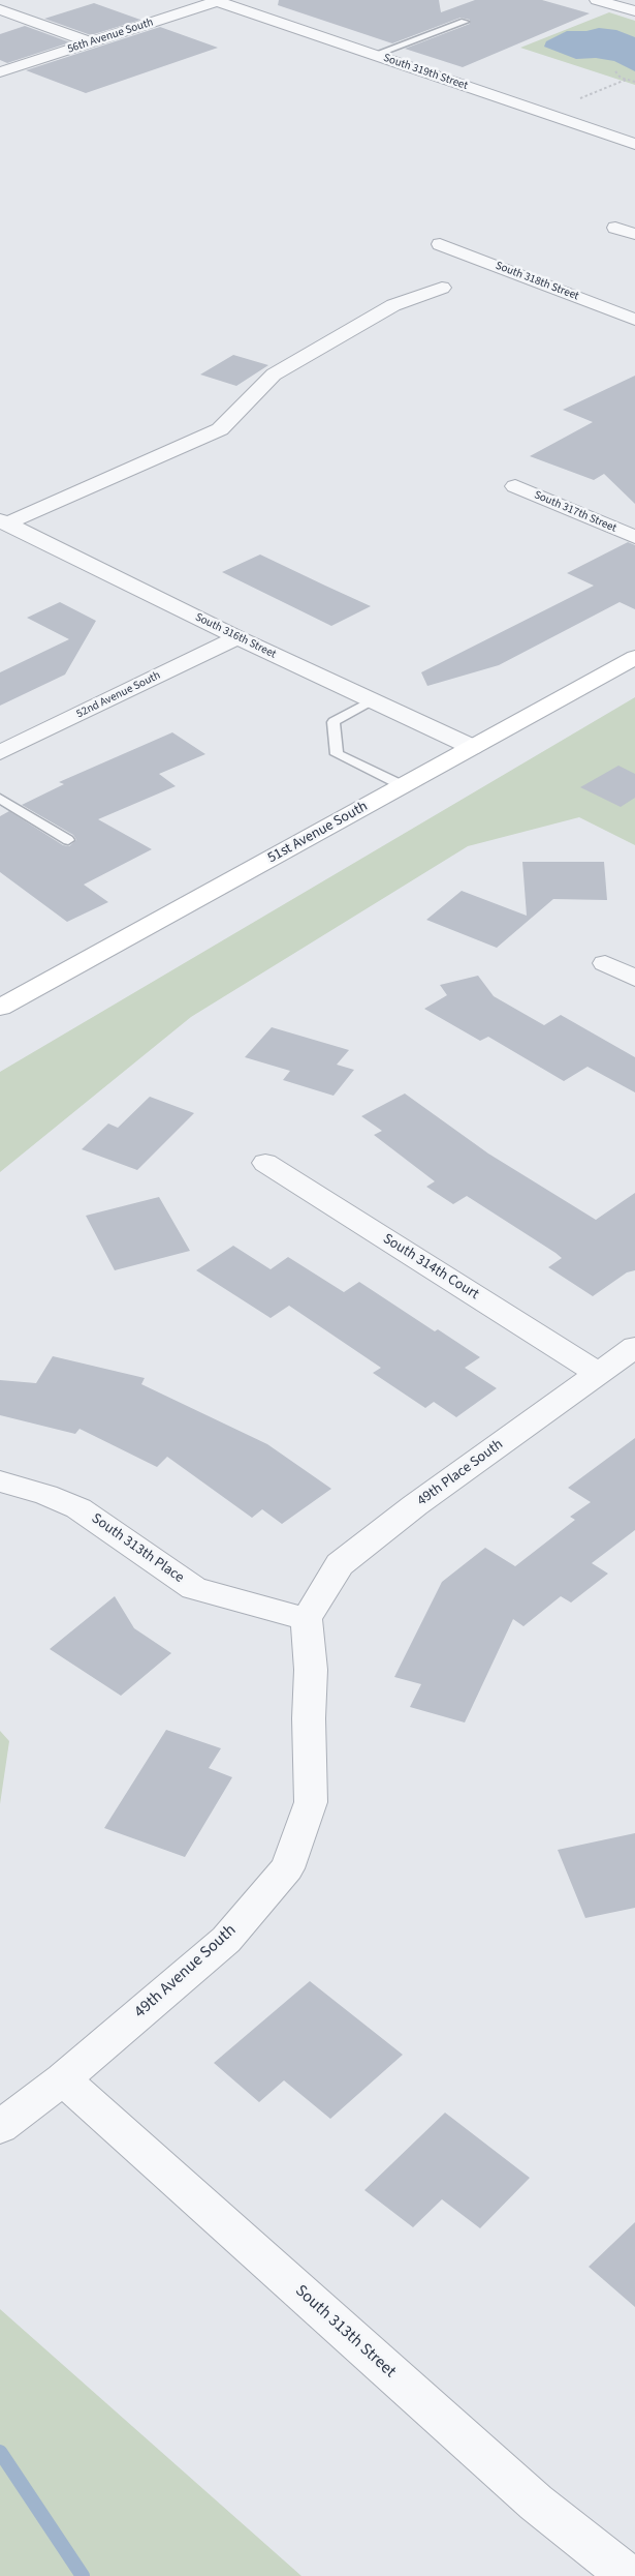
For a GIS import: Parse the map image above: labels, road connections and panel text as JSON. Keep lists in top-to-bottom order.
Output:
{
  "streets": {
    "main road": ["51st Avenue South"],
    "street": [
      "56th Avenue South",
      "South 319th Street",
      "South 318th Street",
      "South 317th Street",
      "South 316th Street",
      "52nd Avenue South",
      "South 314th Court",
      "49th Place South",
      "South 313th Place",
      "49th Avenue South",
      "South 313th Street"
    ]
  },
  "crossings": [
    ["56th Avenue South", "South 319th Street"],
    ["South 316th Street", "52nd Avenue South"],
    ["South 316th Street", "51st Avenue South"],
    ["South 314th Court", "49th Place South"],
    ["49th Place South", "South 313th Place"],
    ["49th Place South", "49th Avenue South"],
    ["South 313th Place", "49th Avenue South"],
    ["49th Avenue South", "South 313th Street"]
  ]
}
